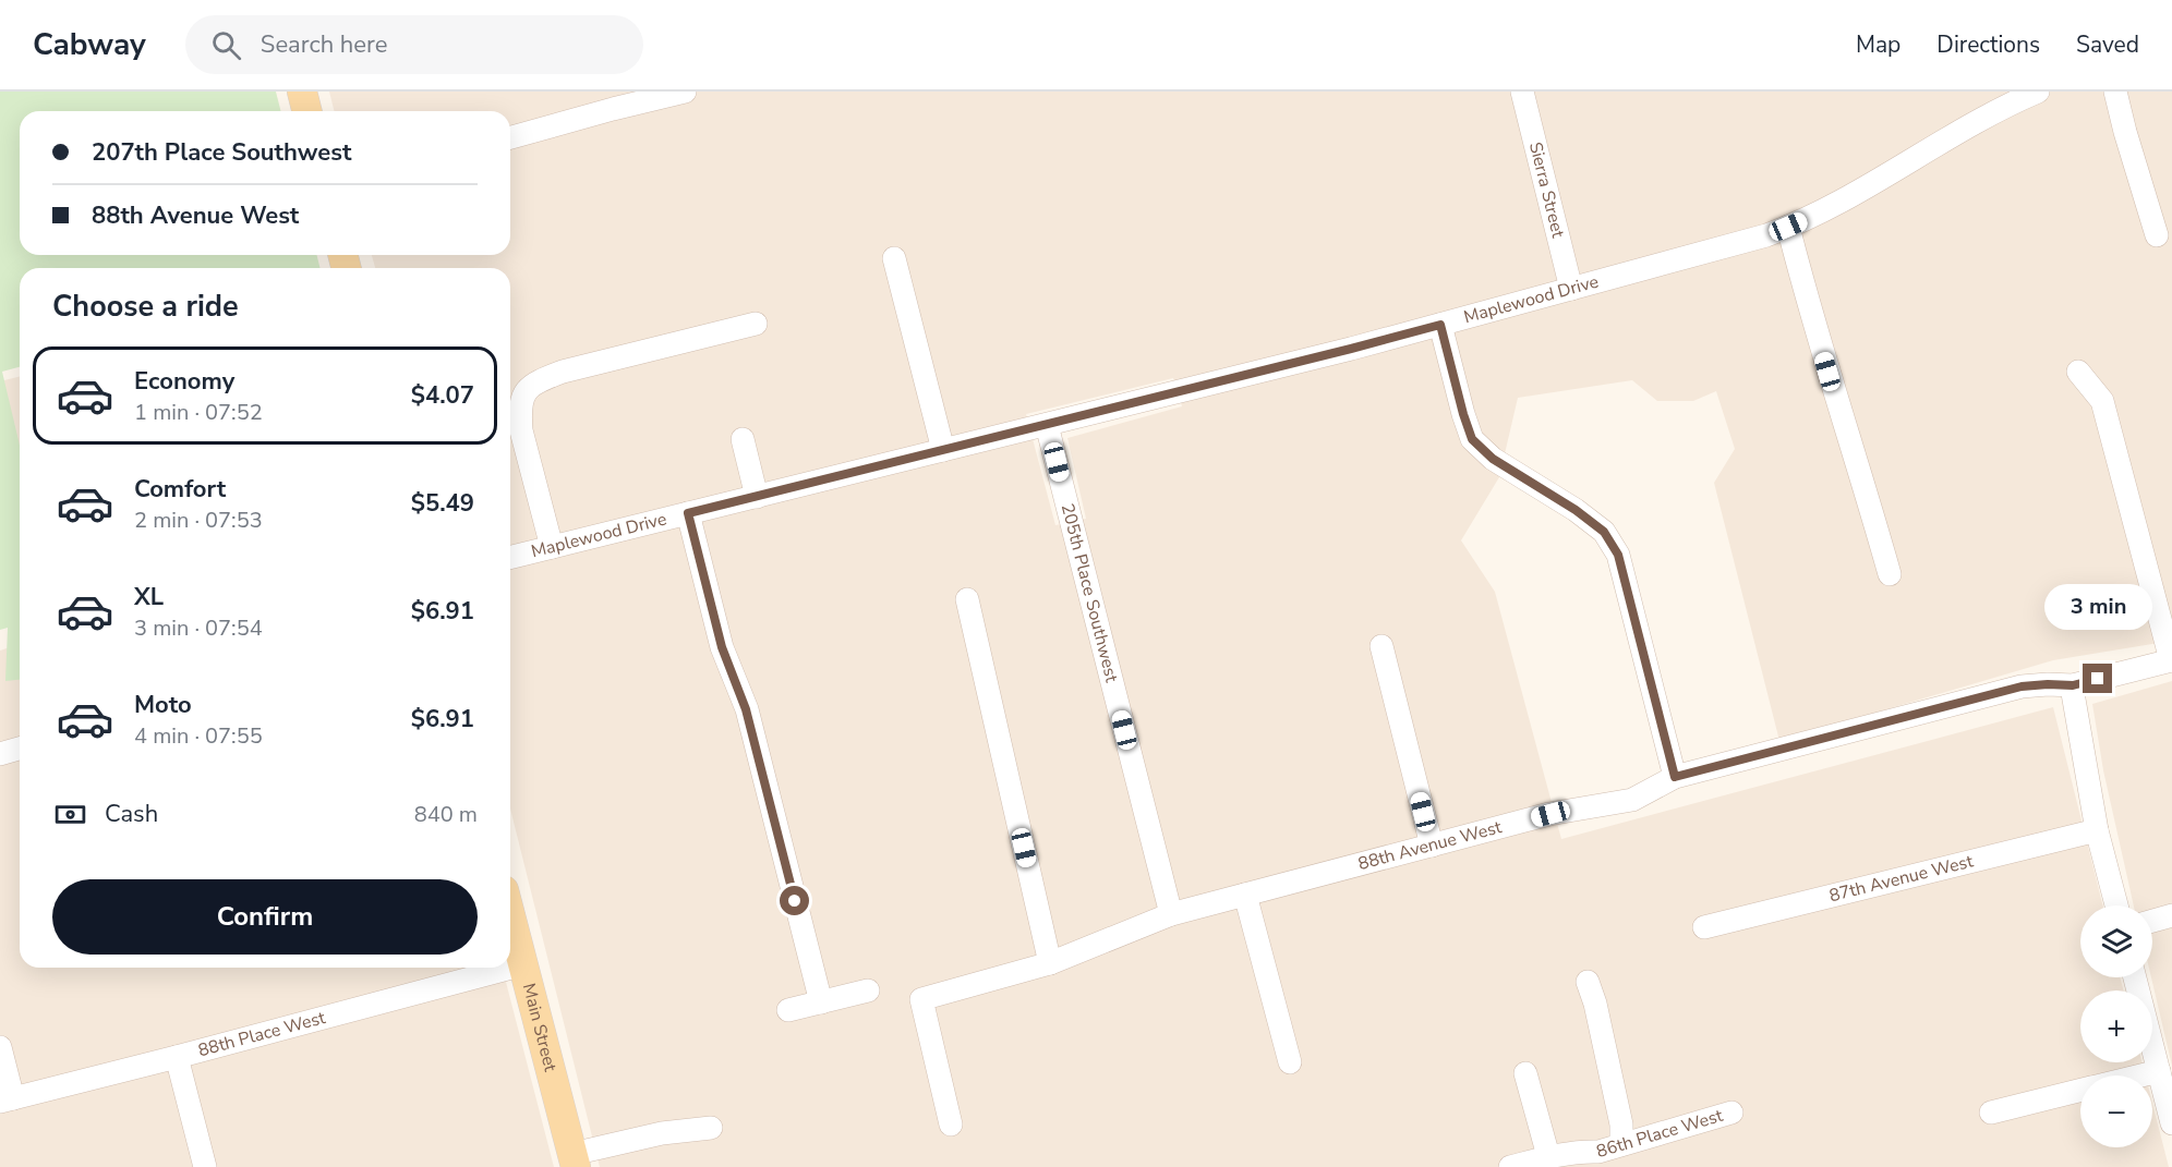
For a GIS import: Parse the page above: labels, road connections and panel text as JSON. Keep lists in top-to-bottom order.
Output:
{
  "streets": {
    "main road": ["Main Street"],
    "street": [
      "Sierra Street",
      "Maplewood Drive",
      "205th Place Southwest",
      "88th Avenue West",
      "87th Avenue West",
      "88th Place West",
      "86th Place West"
    ]
  },
  "crossings": [
    ["Sierra Street", "Maplewood Drive"],
    ["Maplewood Drive", "205th Place Southwest"],
    ["205th Place Southwest", "88th Avenue West"],
    ["Main Street", "88th Place West"]
  ],
  "page": {
    "header": "Cabway",
    "search": "Search here",
    "nav": ["Map", "Directions", "Saved"],
    "banner": ["207th Place Southwest", "88th Avenue West"],
    "heading": "Choose a ride",
    "list": [
      {
        "name": "Economy",
        "note": "1 min · 07:52",
        "value": "$4.07"
      },
      {
        "name": "Comfort",
        "note": "2 min · 07:53",
        "value": "$5.49"
      },
      {
        "name": "XL",
        "note": "3 min · 07:54",
        "value": "$6.91"
      },
      {
        "name": "Moto",
        "note": "4 min · 07:55",
        "value": "$6.91"
      }
    ],
    "bubble": "3 min",
    "pay": ["Cash", "840 m"],
    "buttons": "Confirm",
    "map_buttons": ["+", "−"]
  }
}
